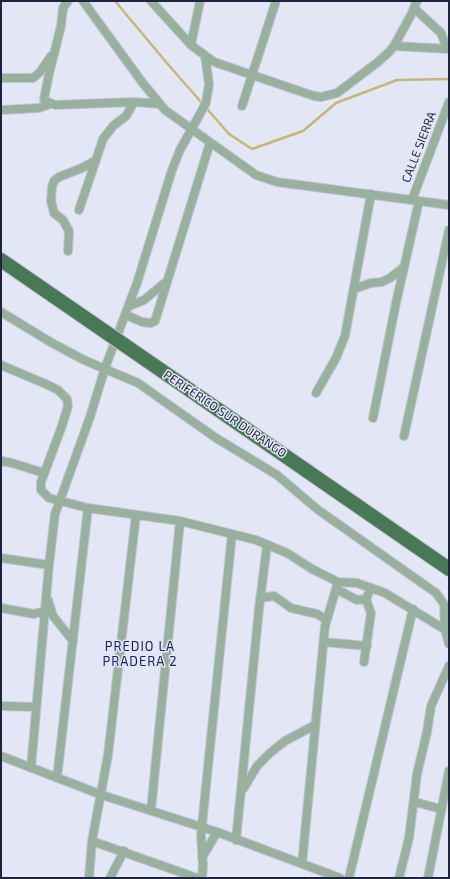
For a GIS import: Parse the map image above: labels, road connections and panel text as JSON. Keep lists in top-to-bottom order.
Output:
{
  "streets": {
    "highway": ["PERIFÉRICO SUR DURANGO"],
    "street": ["CALLE SIERRA"]
  },
  "districts": ["PREDIO LA PRADERA 2"]
}
